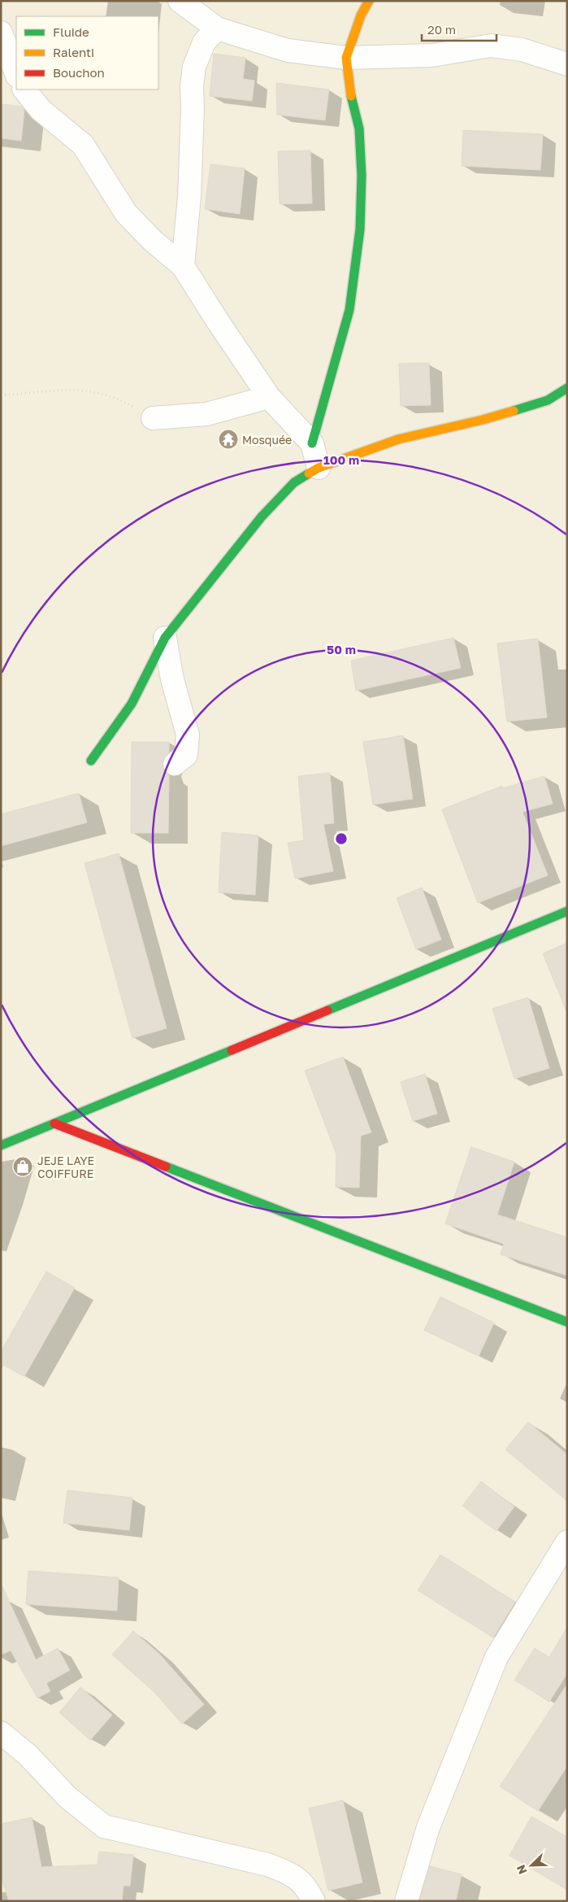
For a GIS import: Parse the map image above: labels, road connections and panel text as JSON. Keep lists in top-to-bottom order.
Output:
{
  "places": {
    "temple": ["Mosquée"],
    "shop": ["JEJE LAYE COIFFURE"]
  },
  "legend": ["Fluide", "Ralenti", "Bouchon"],
  "scale_bar": "20 m",
  "north": "bottom left",
  "rings": ["100 m", "50 m"]
}
